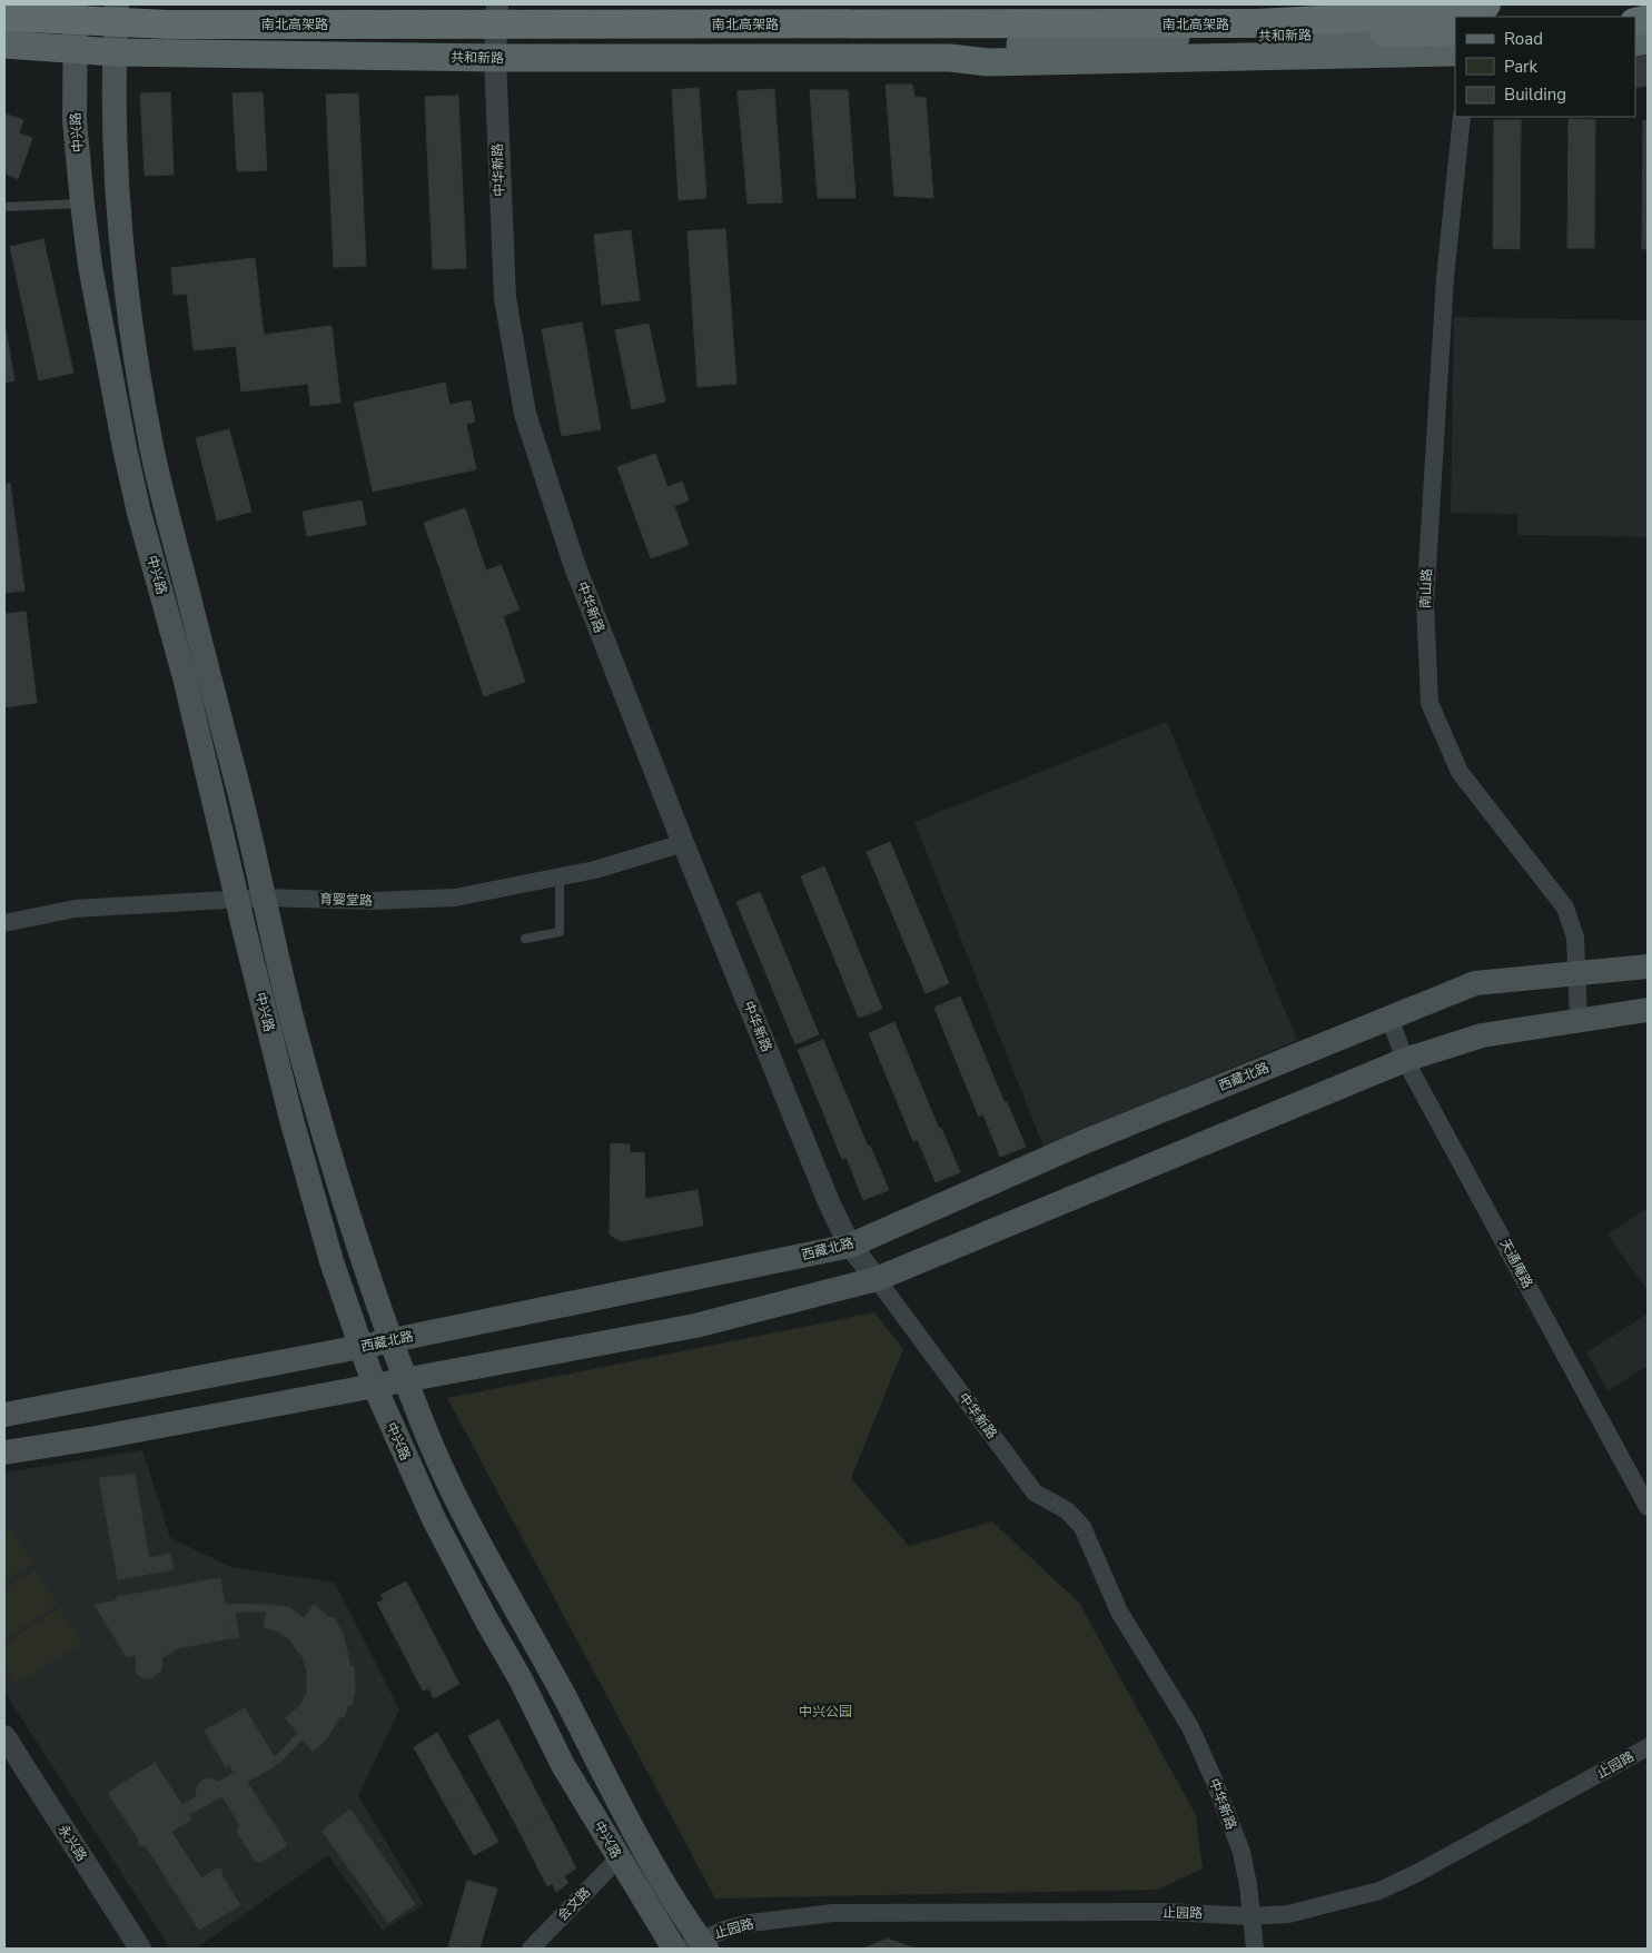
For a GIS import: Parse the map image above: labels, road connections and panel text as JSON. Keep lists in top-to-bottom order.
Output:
{
  "streets": {
    "highway": ["南北高架路"],
    "main road": ["共和新路", "中兴路", "西藏北路"],
    "street": [
      "中华新路",
      "南山路",
      "育婴堂路",
      "天通庵路",
      "止园路",
      "永兴路",
      "会文路"
    ]
  },
  "crossings": [
    ["共和新路", "中兴路"],
    ["共和新路", "中华新路"],
    ["中兴路", "育婴堂路"],
    ["中兴路", "西藏北路"],
    ["中兴路", "止园路"],
    ["中兴路", "会文路"],
    ["中华新路", "育婴堂路"],
    ["中华新路", "西藏北路"],
    ["中华新路", "止园路"],
    ["南山路", "西藏北路"],
    ["西藏北路", "天通庵路"]
  ],
  "parks": ["中兴公园"],
  "legend": ["Road", "Park", "Building"]
}
